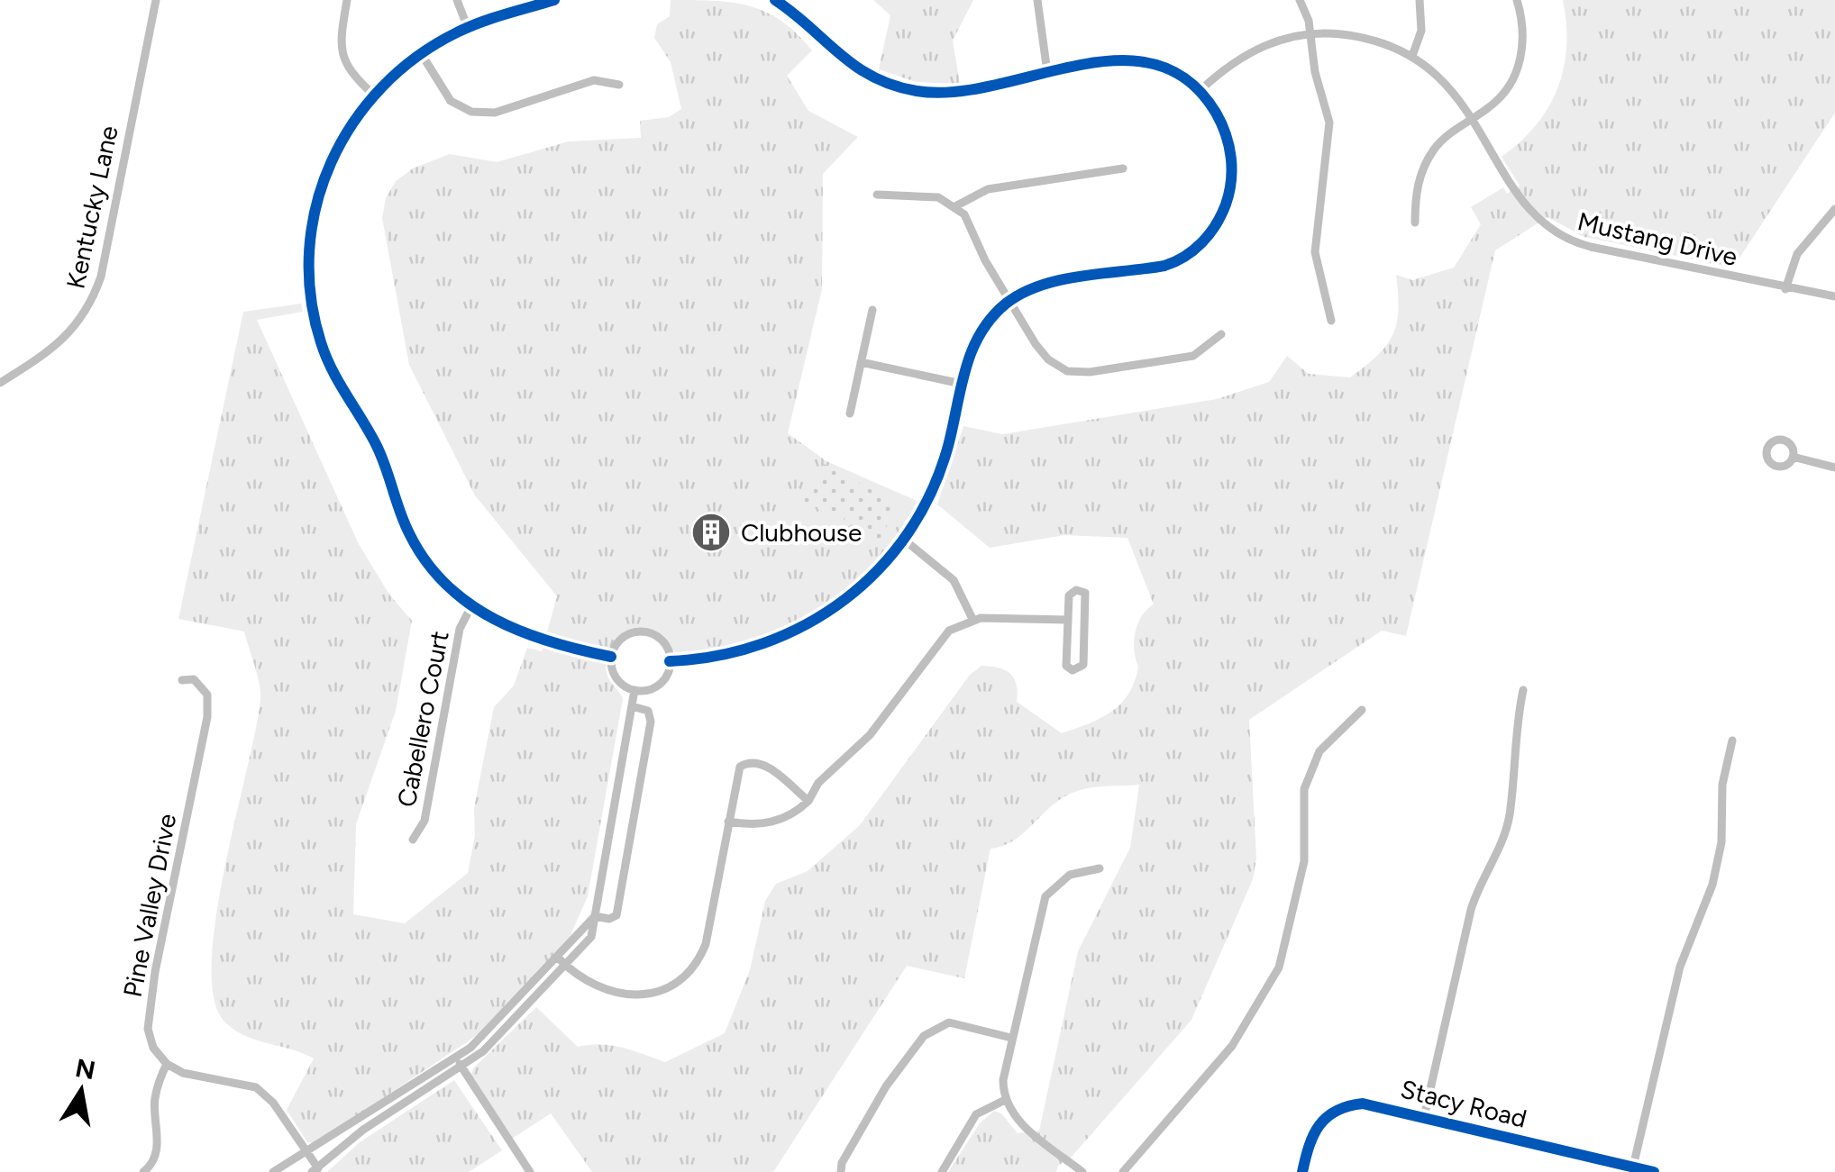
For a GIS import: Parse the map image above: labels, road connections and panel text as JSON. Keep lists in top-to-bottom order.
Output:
{
  "streets": {
    "main road": ["Stacy Road"],
    "street": [
      "Kentucky Lane",
      "Mustang Drive",
      "Cabellero Court",
      "Pine Valley Drive"
    ]
  },
  "places": {
    "building": ["Clubhouse"]
  },
  "north": "top"
}
